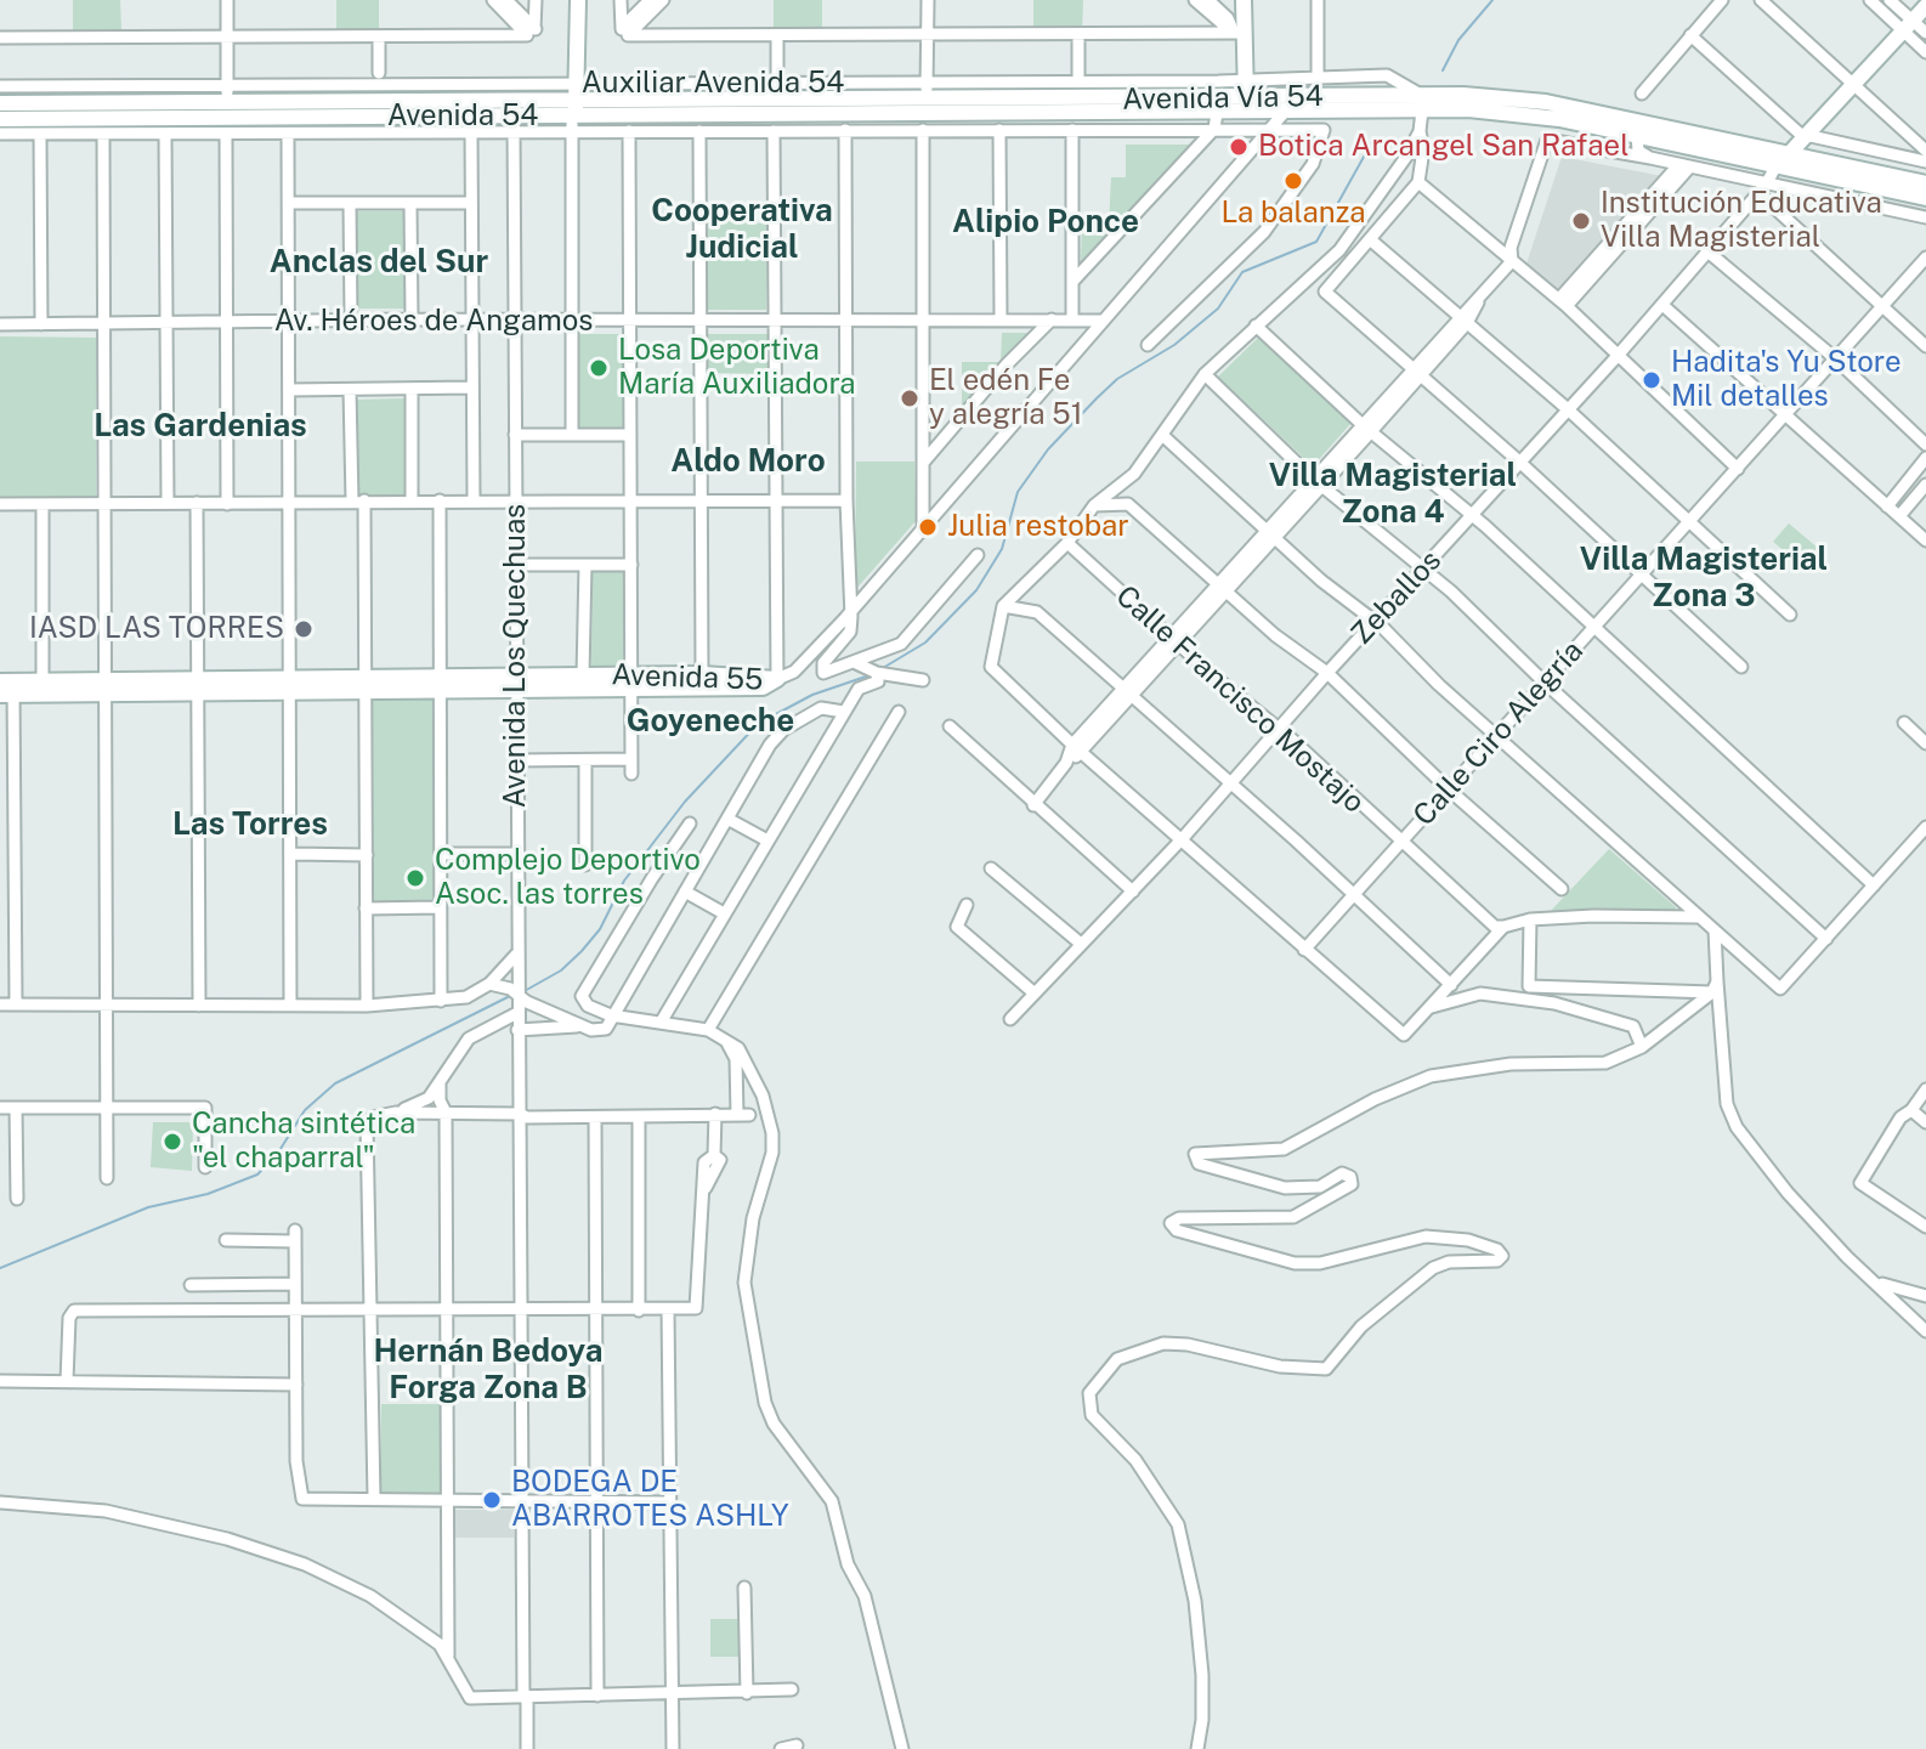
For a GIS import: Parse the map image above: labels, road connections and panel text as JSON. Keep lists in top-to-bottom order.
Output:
{
  "streets": {
    "main road": ["Avenida Vía 54", "Avenida 54", "Avenida 55"],
    "street": [
      "Auxiliar Avenida 54",
      "Av. Héroes de Angamos",
      "Zeballos",
      "Avenida Los Quechuas",
      "Calle Francisco Mostajo",
      "Calle Ciro Alegría"
    ]
  },
  "crossings": [
    ["Auxiliar Avenida 54", "Avenida Vía 54"],
    ["Auxiliar Avenida 54", "Avenida 54"],
    ["Avenida Vía 54", "Avenida 54"],
    ["Avenida Vía 54", "Zeballos"],
    ["Avenida Vía 54", "Avenida Los Quechuas"],
    ["Avenida 54", "Avenida Los Quechuas"],
    ["Av. Héroes de Angamos", "Avenida Los Quechuas"],
    ["Zeballos", "Calle Francisco Mostajo"],
    ["Avenida Los Quechuas", "Avenida 55"],
    ["Calle Francisco Mostajo", "Calle Ciro Alegría"]
  ],
  "districts": [
    "Cooperativa Judicial",
    "Alipio Ponce",
    "Anclas del Sur",
    "Las Gardenias",
    "Aldo Moro",
    "Villa Magisterial Zona 4",
    "Villa Magisterial Zona 3",
    "Goyeneche",
    "Las Torres",
    "Hernán Bedoya Forga Zona B"
  ],
  "places": [
    "Botica Arcangel San Rafael",
    "La balanza",
    "Institución Educativa Villa Magisterial",
    "Losa Deportiva María Auxiliadora",
    "Hadita's Yu Store Mil detalles",
    "El edén Fe y alegría 51",
    "Julia restobar",
    "IASD LAS TORRES",
    "Complejo Deportivo Asoc. las torres",
    "Cancha sintética \"el chaparral\"",
    "BODEGA DE ABARROTES ASHLY"
  ]
}
